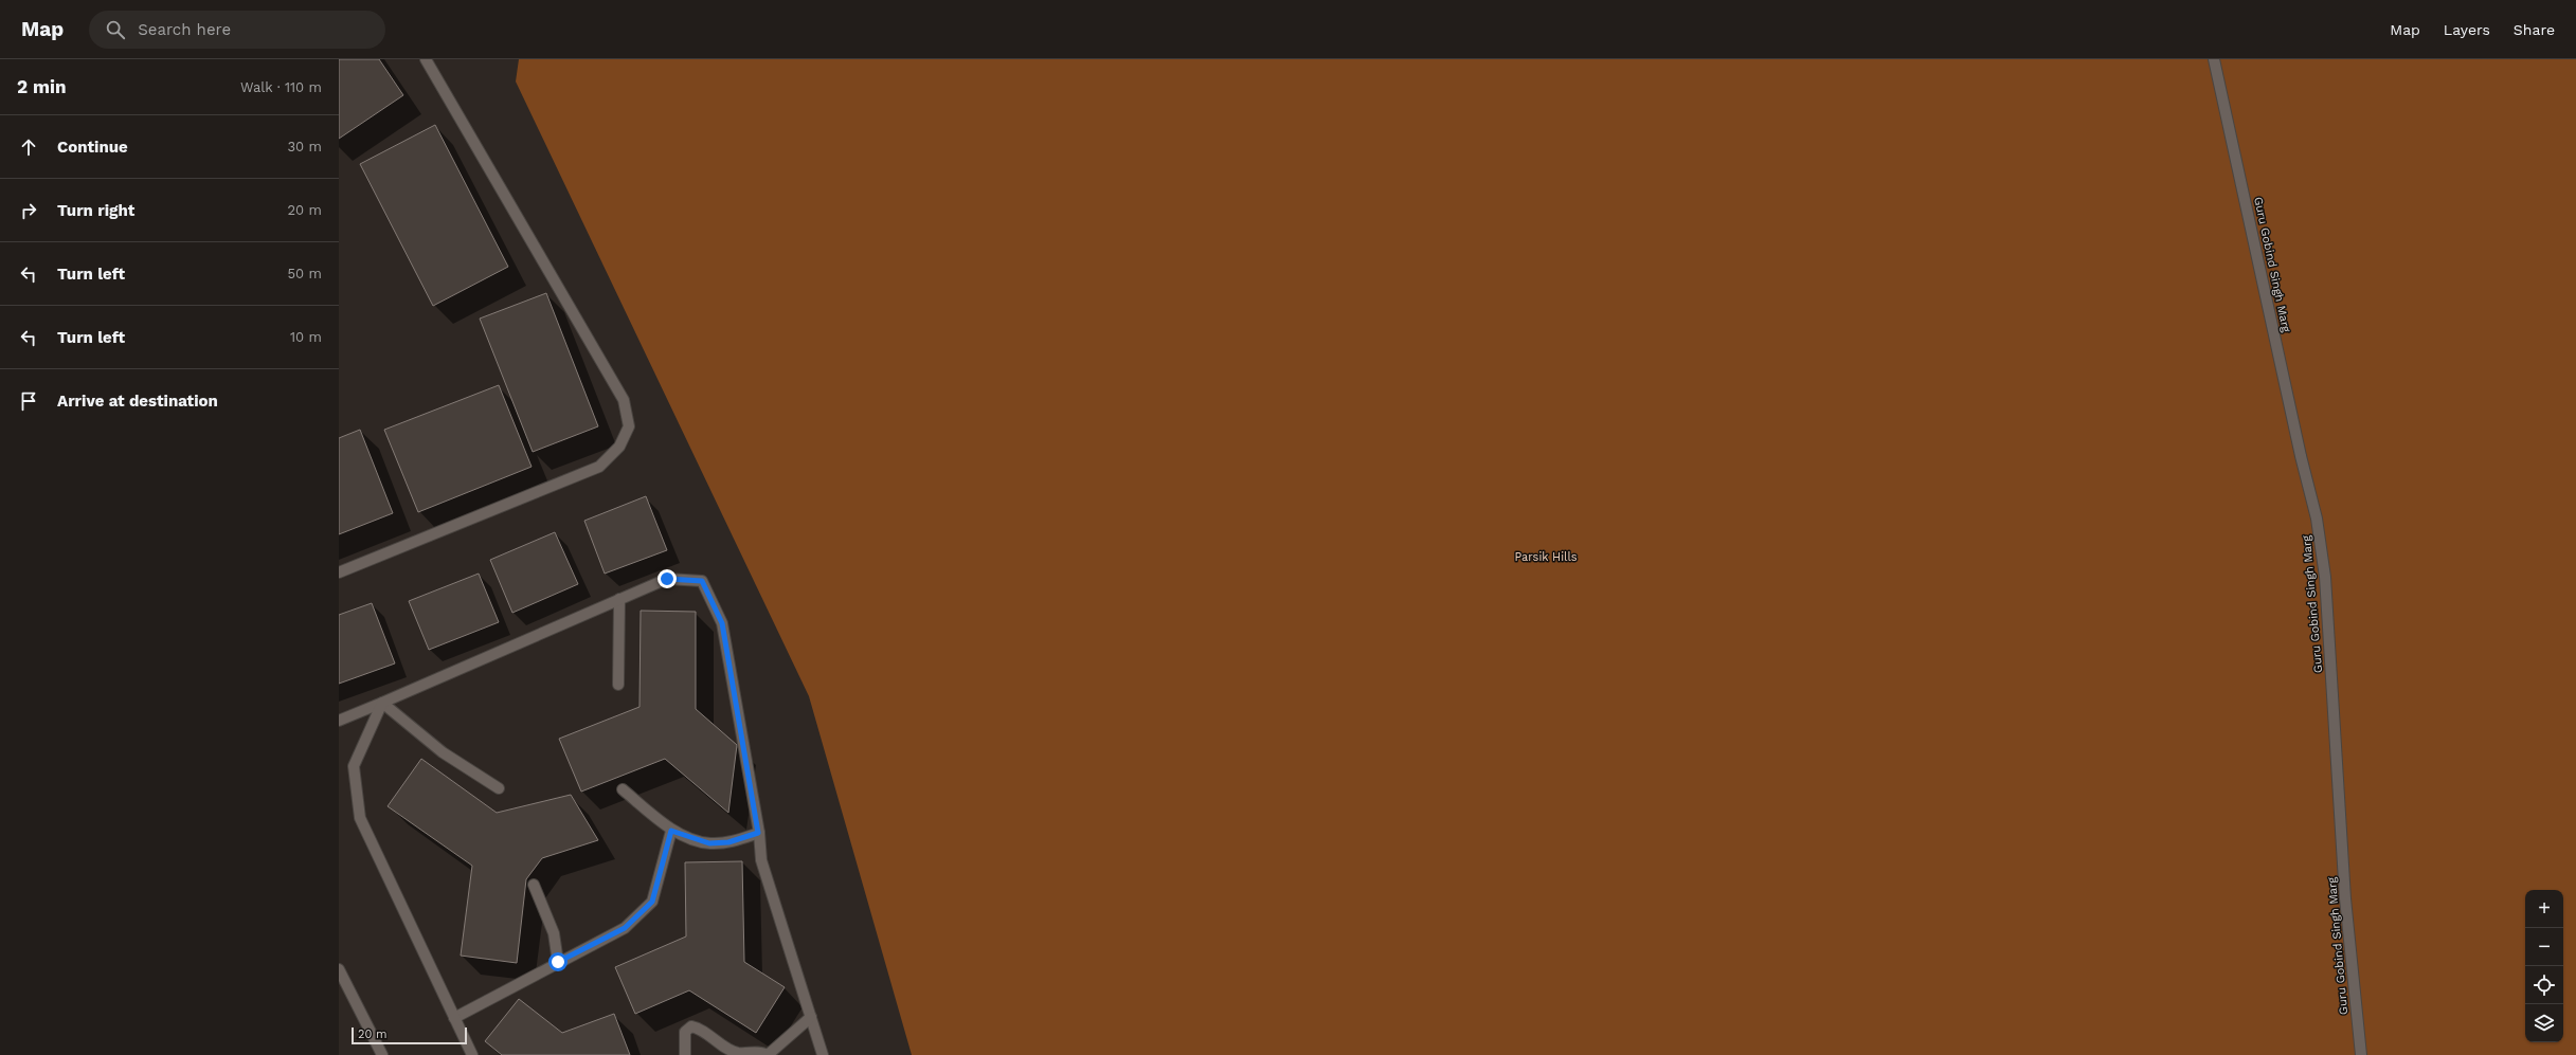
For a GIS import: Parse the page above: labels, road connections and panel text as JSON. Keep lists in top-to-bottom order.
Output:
{
  "streets": {
    "street": ["Guru Gobind Singh Marg"]
  },
  "parks": ["Parsik Hills"],
  "scale_bar": "20 m",
  "page": {
    "header": "Map",
    "search": "Search here",
    "nav": ["Map", "Layers", "Share"],
    "heading": ["2 min", "Walk · 110 m"],
    "list": [
      ["Continue", "30 m"],
      ["Turn right", "20 m"],
      ["Turn left", "50 m"],
      ["Turn left", "10 m"],
      "Arrive at destination"
    ],
    "map_buttons": ["+", "−"],
    "scale": "20 m"
  }
}
